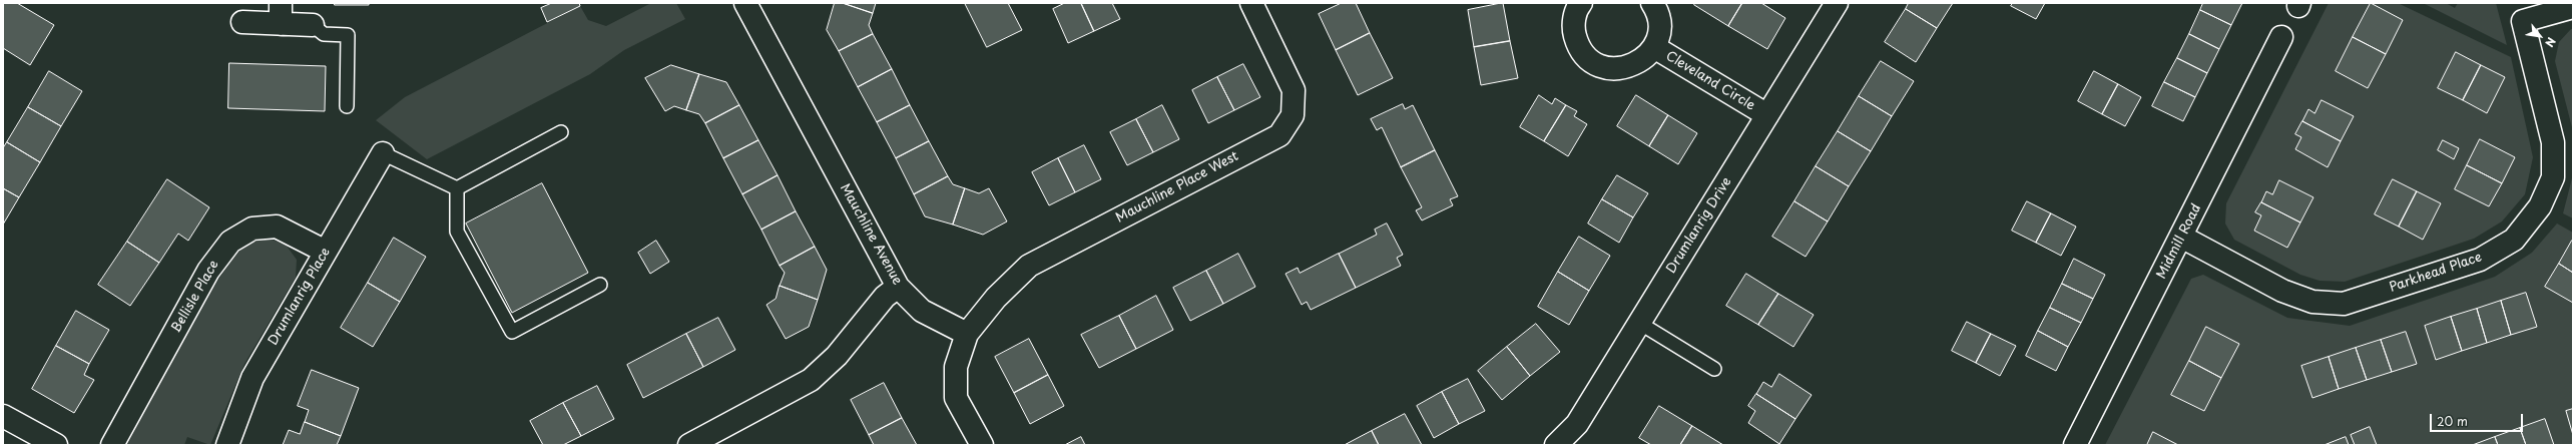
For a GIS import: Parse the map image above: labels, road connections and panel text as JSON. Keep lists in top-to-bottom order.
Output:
{
  "streets": {
    "street": [
      "Cleveland Circle",
      "Mauchline Place West",
      "Drumlanrig Drive",
      "Mauchline Avenue",
      "Midmill Road",
      "Parkhead Place",
      "Bellisle Place",
      "Drumlanrig Place"
    ]
  },
  "crossings": [
    ["Cleveland Circle", "Drumlanrig Drive"],
    ["Mauchline Place West", "Mauchline Avenue"],
    ["Midmill Road", "Parkhead Place"],
    ["Bellisle Place", "Drumlanrig Place"]
  ],
  "scale_bar": "20 m",
  "north": "bottom right"
}
